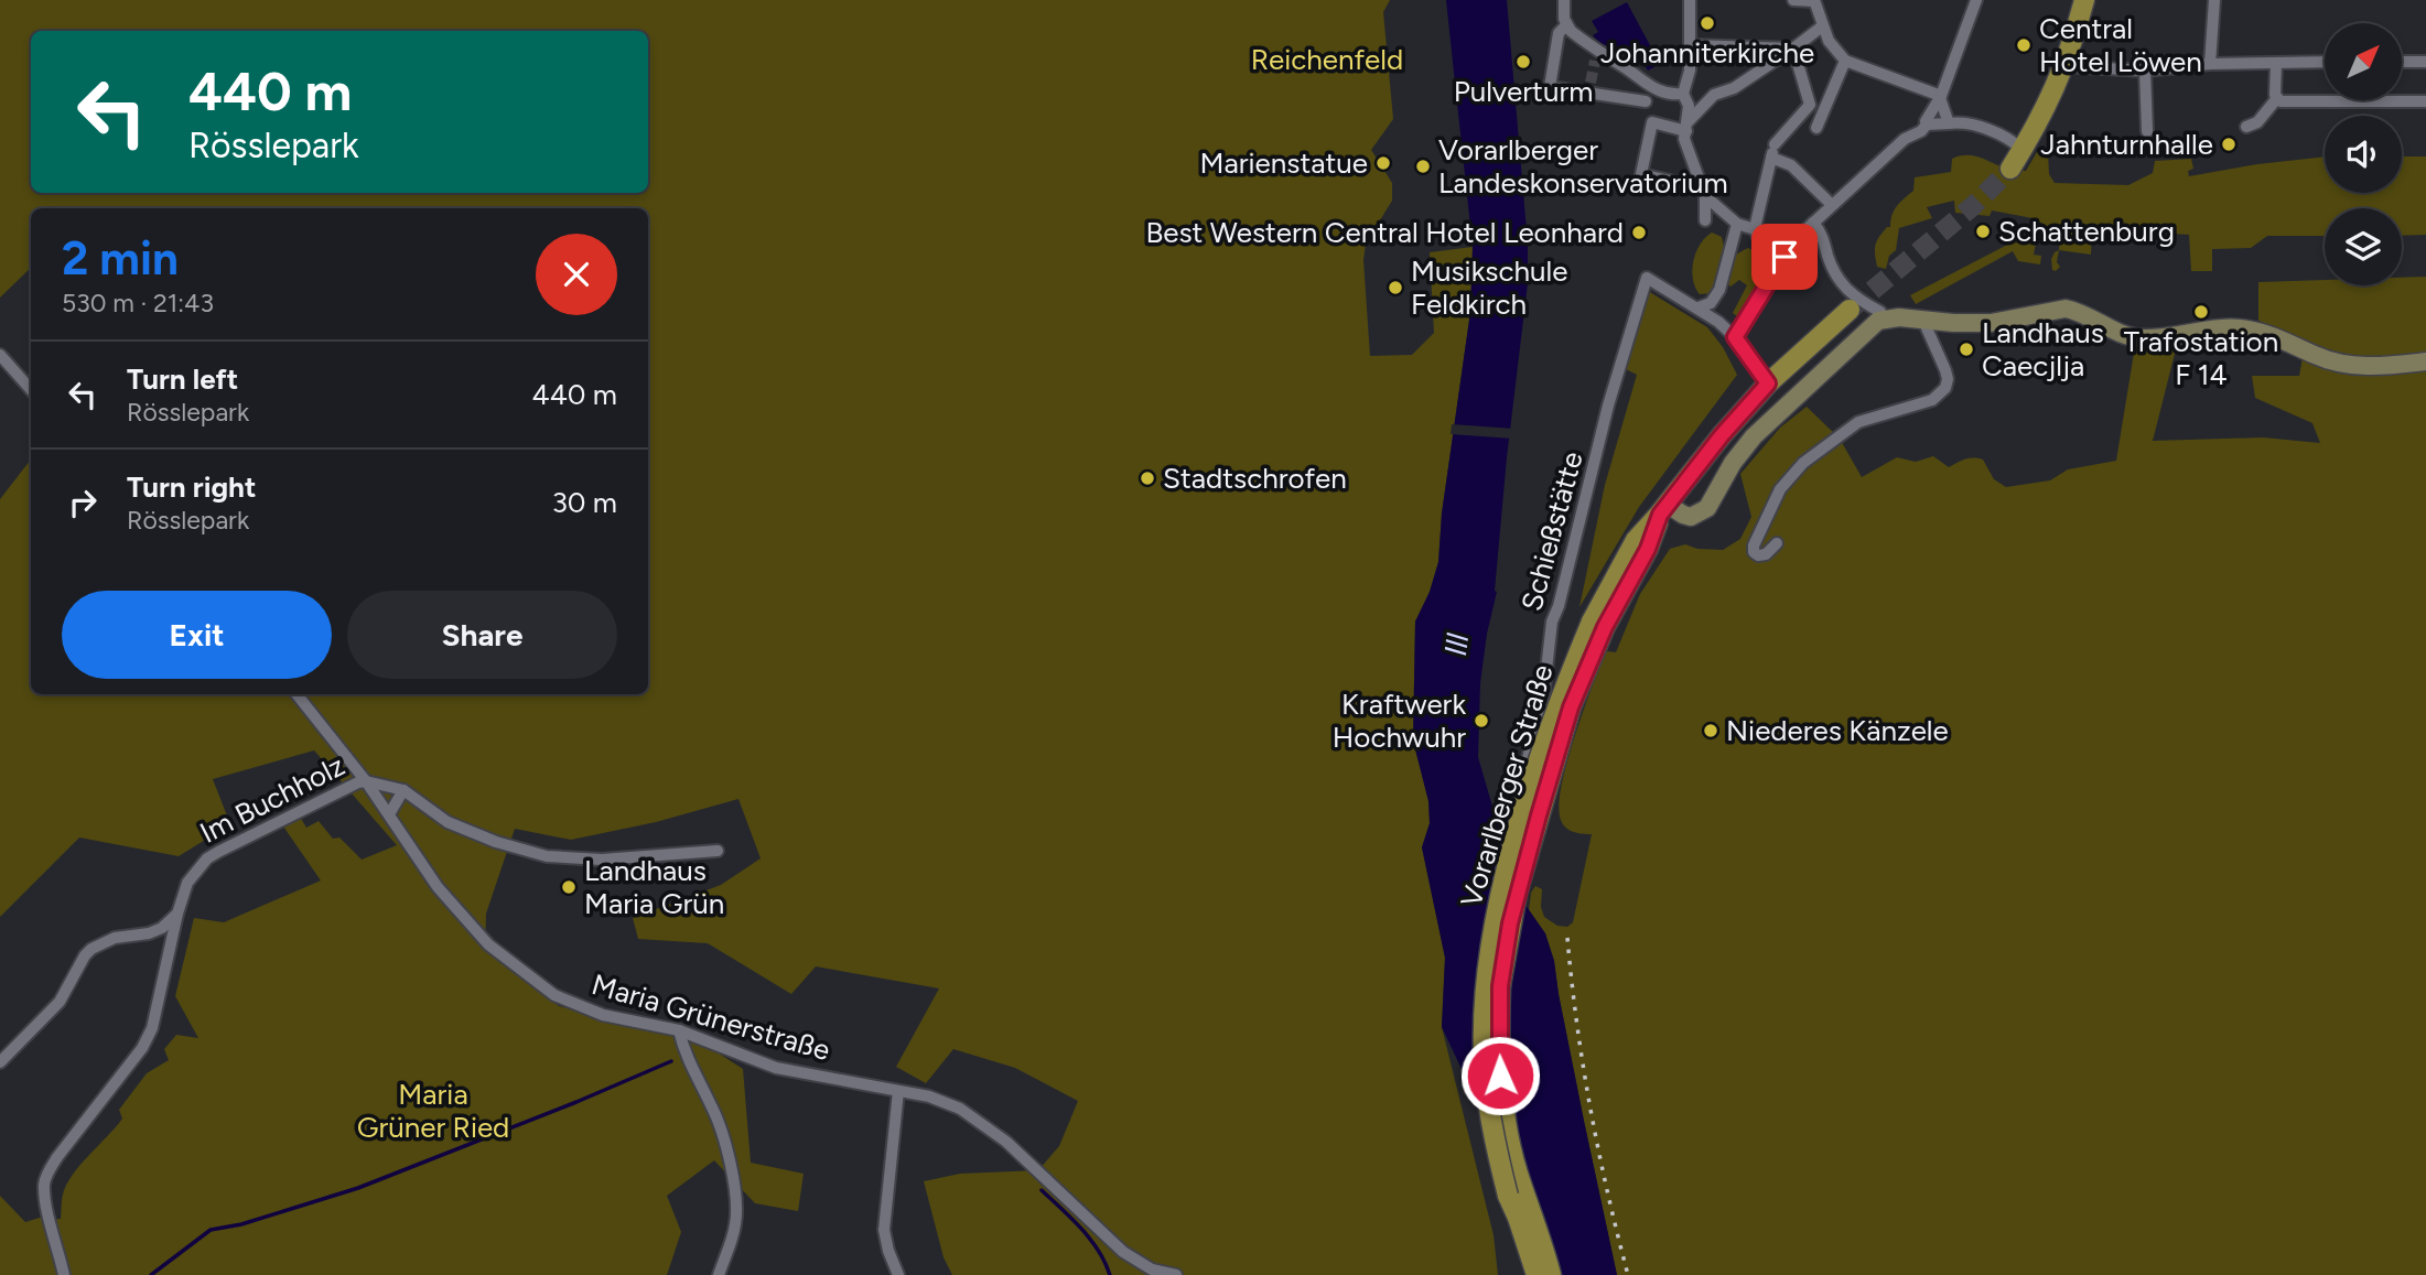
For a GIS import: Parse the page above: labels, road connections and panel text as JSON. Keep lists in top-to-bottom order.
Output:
{
  "streets": {
    "main road": ["Vorarlberger Straße"],
    "street": ["Schießstätte", "Im Buchholz", "Maria Grünerstraße"]
  },
  "crossings": [
    ["Im Buchholz", "Maria Grünerstraße"]
  ],
  "water": ["Ill"],
  "parks": ["Reichenfeld", "Maria Grüner Ried"],
  "places": [
    "Johanniterkirche",
    "Central Hotel Löwen",
    "Pulverturm",
    "Jahnturnhalle",
    "Marienstatue",
    "Vorarlberger Landeskonservatorium",
    "Schattenburg",
    "Best Western Central Hotel Leonhard",
    "Musikschule Feldkirch",
    "Trafostation F 14",
    "Landhaus Caecjlja",
    "Stadtschrofen",
    "Kraftwerk Hochwuhr",
    "Niederes Känzele",
    "Landhaus Maria Grün"
  ],
  "north": "top right",
  "page": {
    "turn": ["440 m", "Rösslepark"],
    "heading": ["2 min", "530 m · 21:43"],
    "list": [
      {
        "name": "Turn left",
        "note": "Rösslepark",
        "value": "440 m"
      },
      {
        "name": "Turn right",
        "note": "Rösslepark",
        "value": "30 m"
      }
    ],
    "buttons": ["Exit", "Share"]
  }
}
